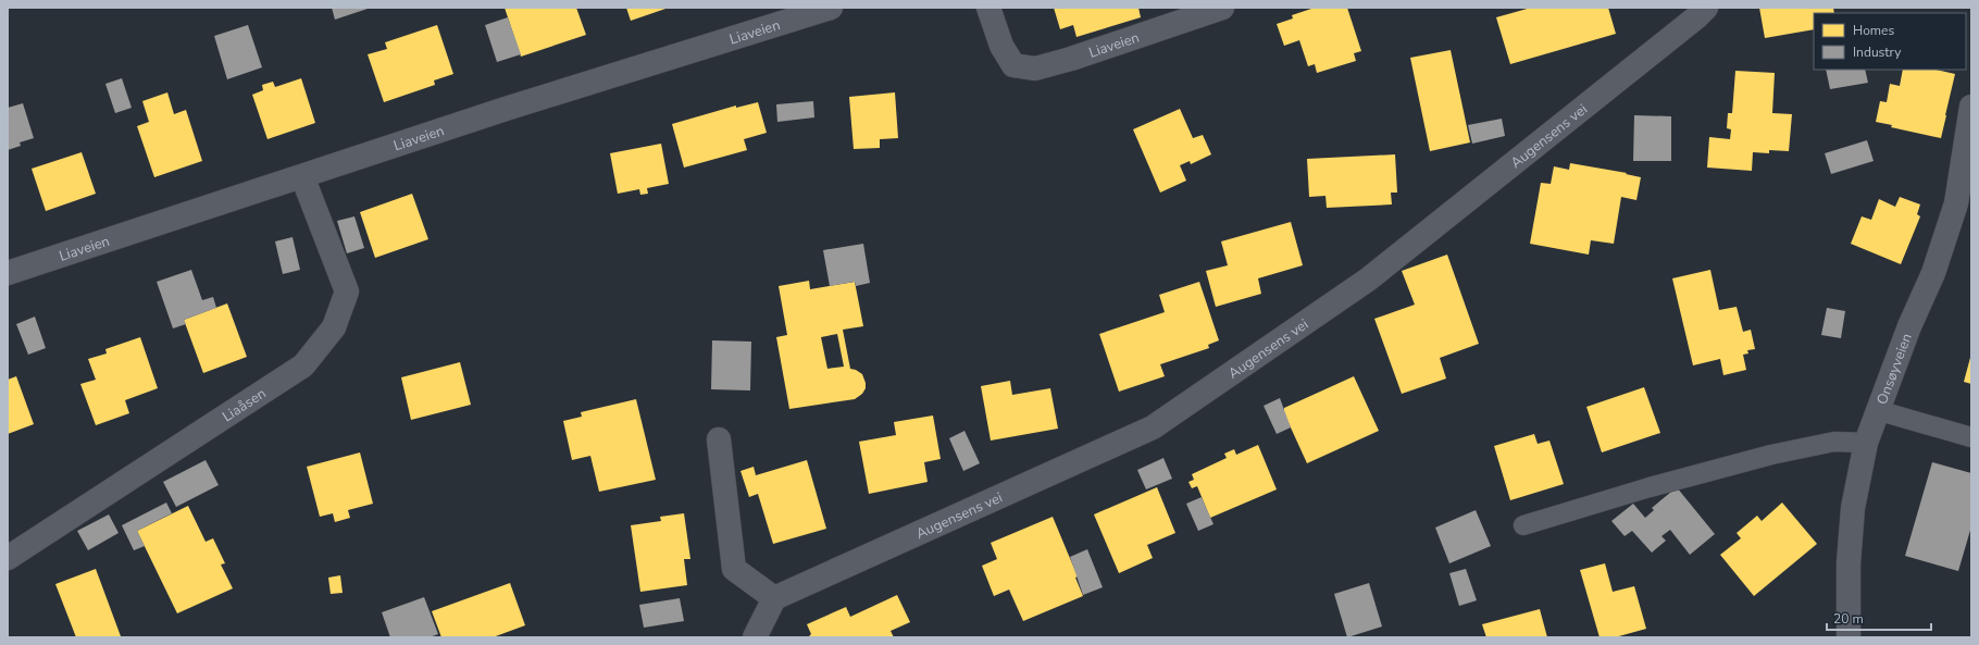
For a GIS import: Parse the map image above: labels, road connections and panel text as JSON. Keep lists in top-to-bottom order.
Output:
{
  "streets": {
    "street": [
      "Liaveien",
      "Augensens vei",
      "Onsøyveien",
      "Liaåsen"
    ]
  },
  "crossings": [
    ["Liaveien", "Liaåsen"]
  ],
  "legend": ["Homes", "Industry"],
  "scale_bar": "20 m"
}
